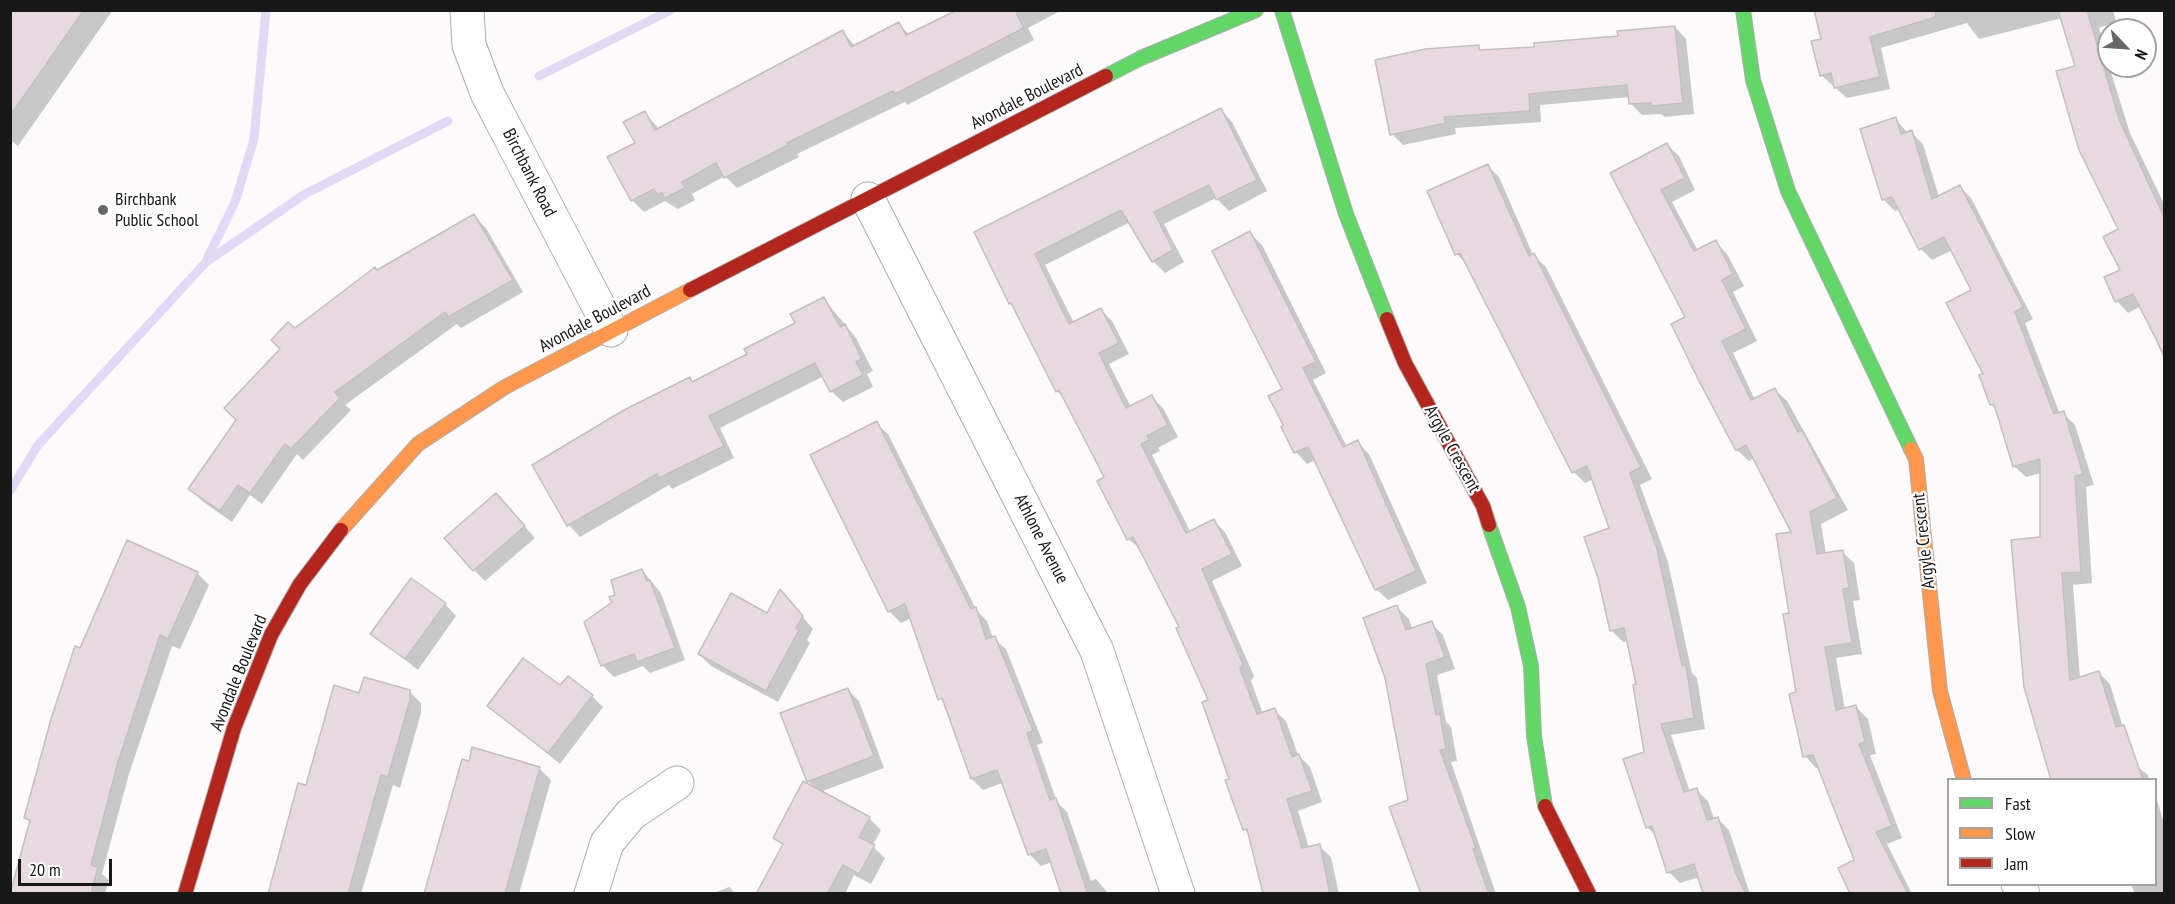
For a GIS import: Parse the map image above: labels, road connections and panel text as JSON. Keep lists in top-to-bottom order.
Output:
{
  "streets": {
    "street": [
      "Avondale Boulevard",
      "Birchbank Road",
      "Argyle Crescent",
      "Athlone Avenue"
    ]
  },
  "crossings": [
    ["Avondale Boulevard", "Birchbank Road"],
    ["Avondale Boulevard", "Athlone Avenue"]
  ],
  "places": ["Birchbank Public School"],
  "legend": ["Fast", "Slow", "Jam"],
  "scale_bar": "20 m",
  "north": "bottom right"
}
